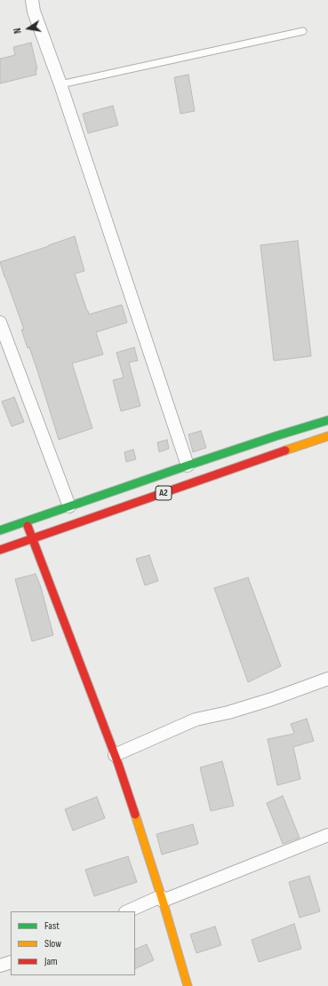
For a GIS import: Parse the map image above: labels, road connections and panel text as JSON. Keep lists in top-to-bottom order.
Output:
{
  "streets": {
    "main road": ["A2"]
  },
  "legend": ["Fast", "Slow", "Jam"],
  "north": "left"
}
